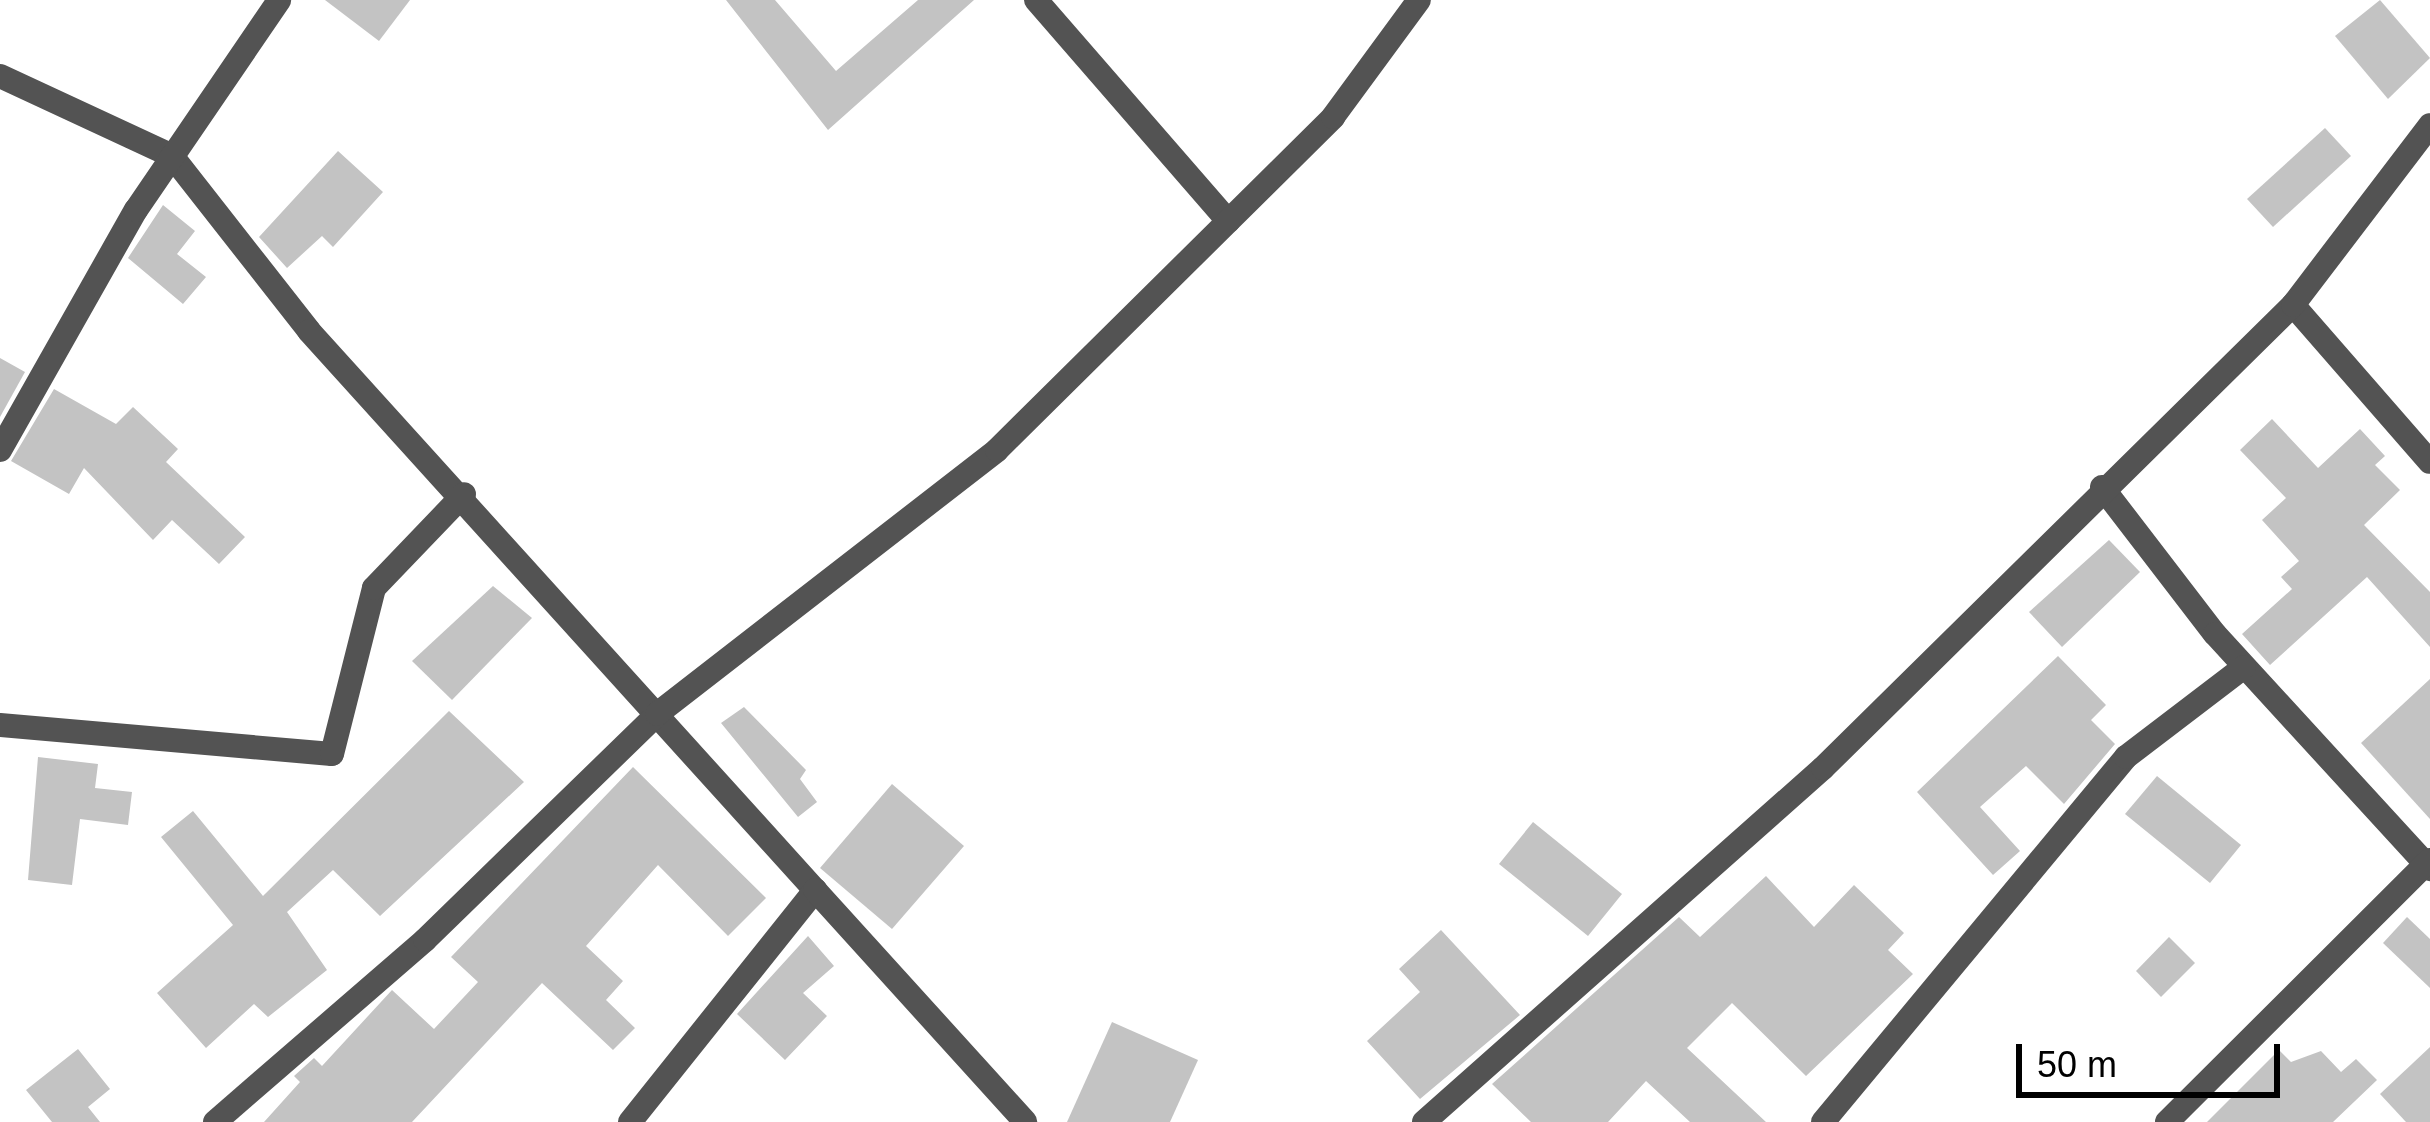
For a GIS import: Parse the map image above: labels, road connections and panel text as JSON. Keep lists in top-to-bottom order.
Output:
{
  "scale_bar": "50 m"
}
